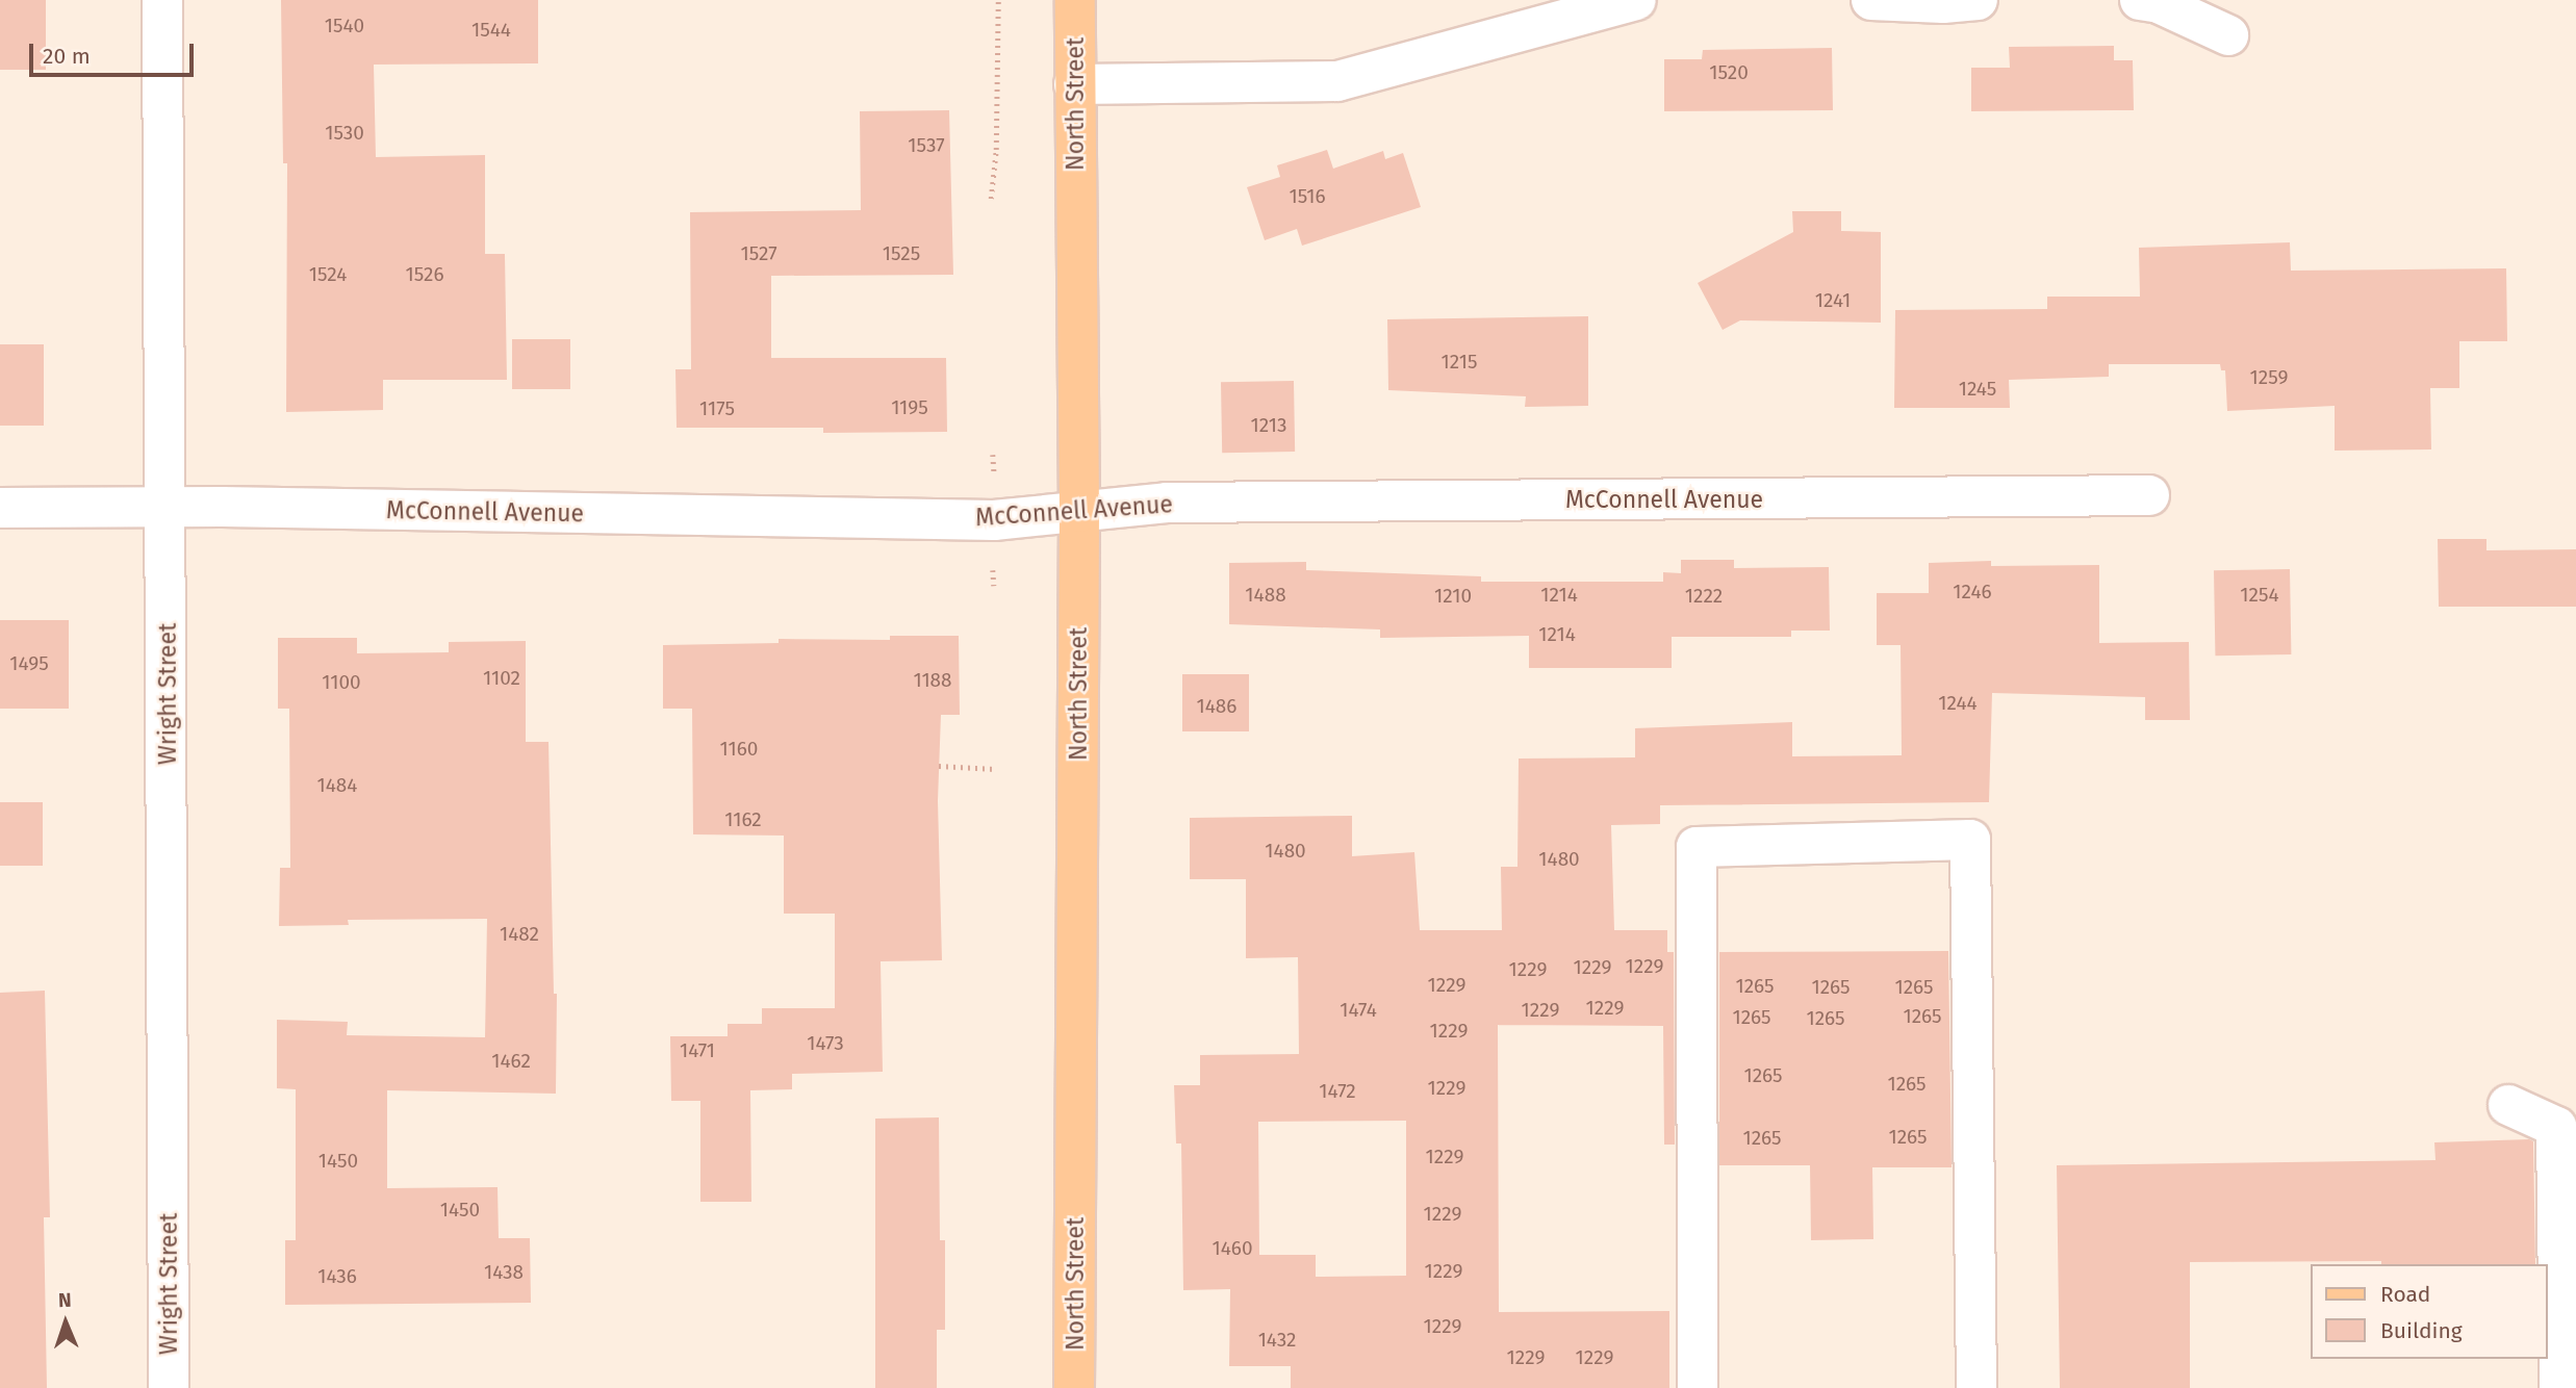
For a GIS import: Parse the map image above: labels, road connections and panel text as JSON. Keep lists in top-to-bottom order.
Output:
{
  "streets": {
    "main road": ["North Street"],
    "street": ["McConnell Avenue", "Wright Street"]
  },
  "crossings": [
    ["North Street", "McConnell Avenue"],
    ["McConnell Avenue", "Wright Street"]
  ],
  "house_numbers": [
    "1540",
    "1544",
    "1520",
    "1530",
    "1537",
    "1516",
    "1527",
    "1525",
    "1524",
    "1526",
    "1241",
    "1215",
    "1259",
    "1245",
    "1195",
    "1175",
    "1213",
    "1246",
    "1488",
    "1214",
    "1254",
    "1210",
    "1222",
    "1214",
    "1495",
    "1102",
    "1188",
    "1100",
    "1244",
    "1486",
    "1160",
    "1484",
    "1162",
    "1480",
    "1480",
    "1482",
    "1229",
    "1229",
    "1229",
    "1229",
    "1265",
    "1265",
    "1265",
    "1229",
    "1474",
    "1229",
    "1265",
    "1265",
    "1265",
    "1229",
    "1473",
    "1471",
    "1462",
    "1265",
    "1265",
    "1229",
    "1472",
    "1265",
    "1265",
    "1229",
    "1450",
    "1450",
    "1229",
    "1460",
    "1229",
    "1438",
    "1436",
    "1229",
    "1432",
    "1229",
    "1229"
  ],
  "legend": ["Road", "Building"],
  "scale_bar": "20 m",
  "north": "top"
}
